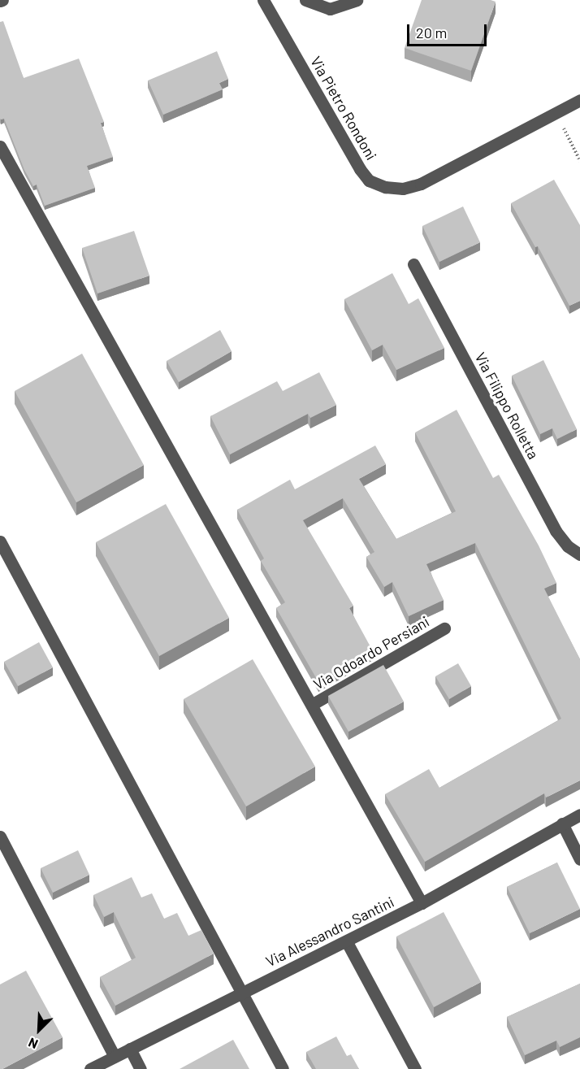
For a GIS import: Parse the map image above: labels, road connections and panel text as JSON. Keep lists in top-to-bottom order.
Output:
{
  "streets": {
    "street": [
      "Via Pietro Rondoni",
      "Via Filippo Rolletta",
      "Via Odoardo Persiani",
      "Via Alessandro Santini"
    ]
  },
  "scale_bar": "20 m",
  "north": "bottom left"
}
